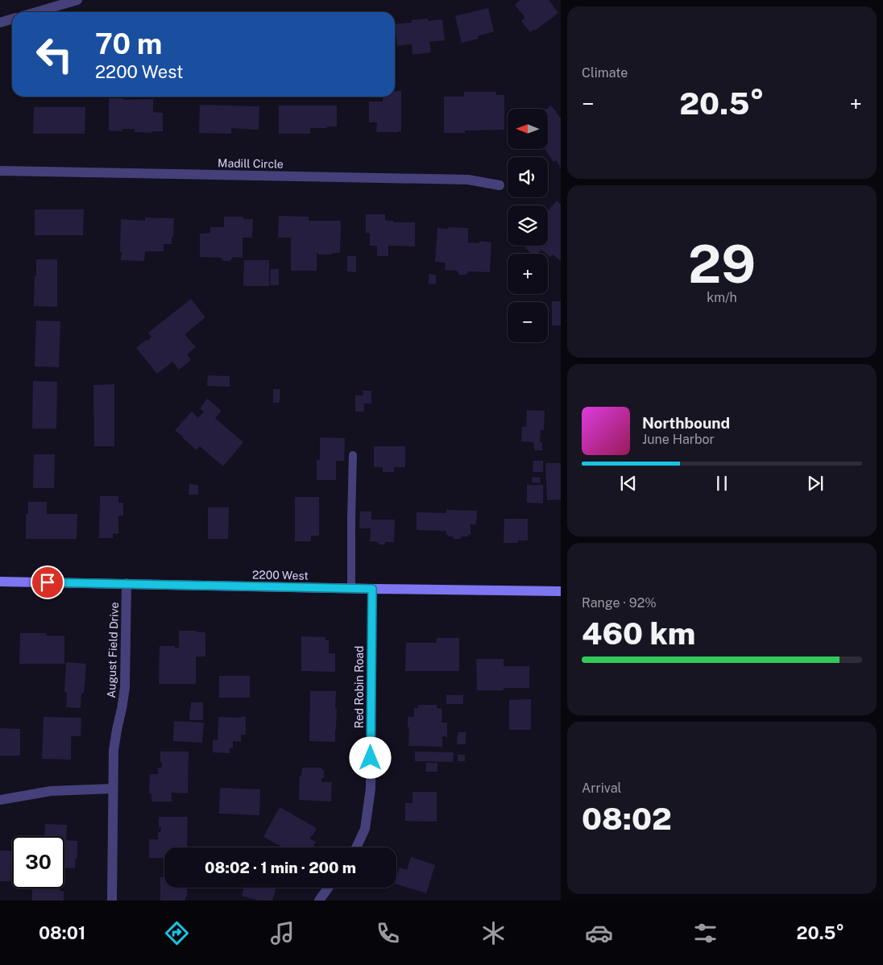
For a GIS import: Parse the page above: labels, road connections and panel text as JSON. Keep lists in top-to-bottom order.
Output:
{
  "streets": {
    "street": [
      "Madill Circle",
      "2200 West",
      "August Field Drive",
      "Red Robin Road"
    ]
  },
  "crossings": [
    ["2200 West", "August Field Drive"],
    ["2200 West", "Red Robin Road"]
  ],
  "north": "left",
  "page": {
    "tile": [
      "Climate",
      ["29", "km/h"],
      ["Range · 92%", "460 km"],
      ["Arrival", "08:02"]
    ],
    "turn": ["70 m", "2200 West"],
    "heat": ["−", "20.5°", "+"],
    "map_buttons": ["+", "−"],
    "song": ["Northbound", "June Harbor"],
    "limit": "30",
    "trip": "08:02 · 1 min · 200 m",
    "tabs": ["08:01", "20.5°"]
  }
}
